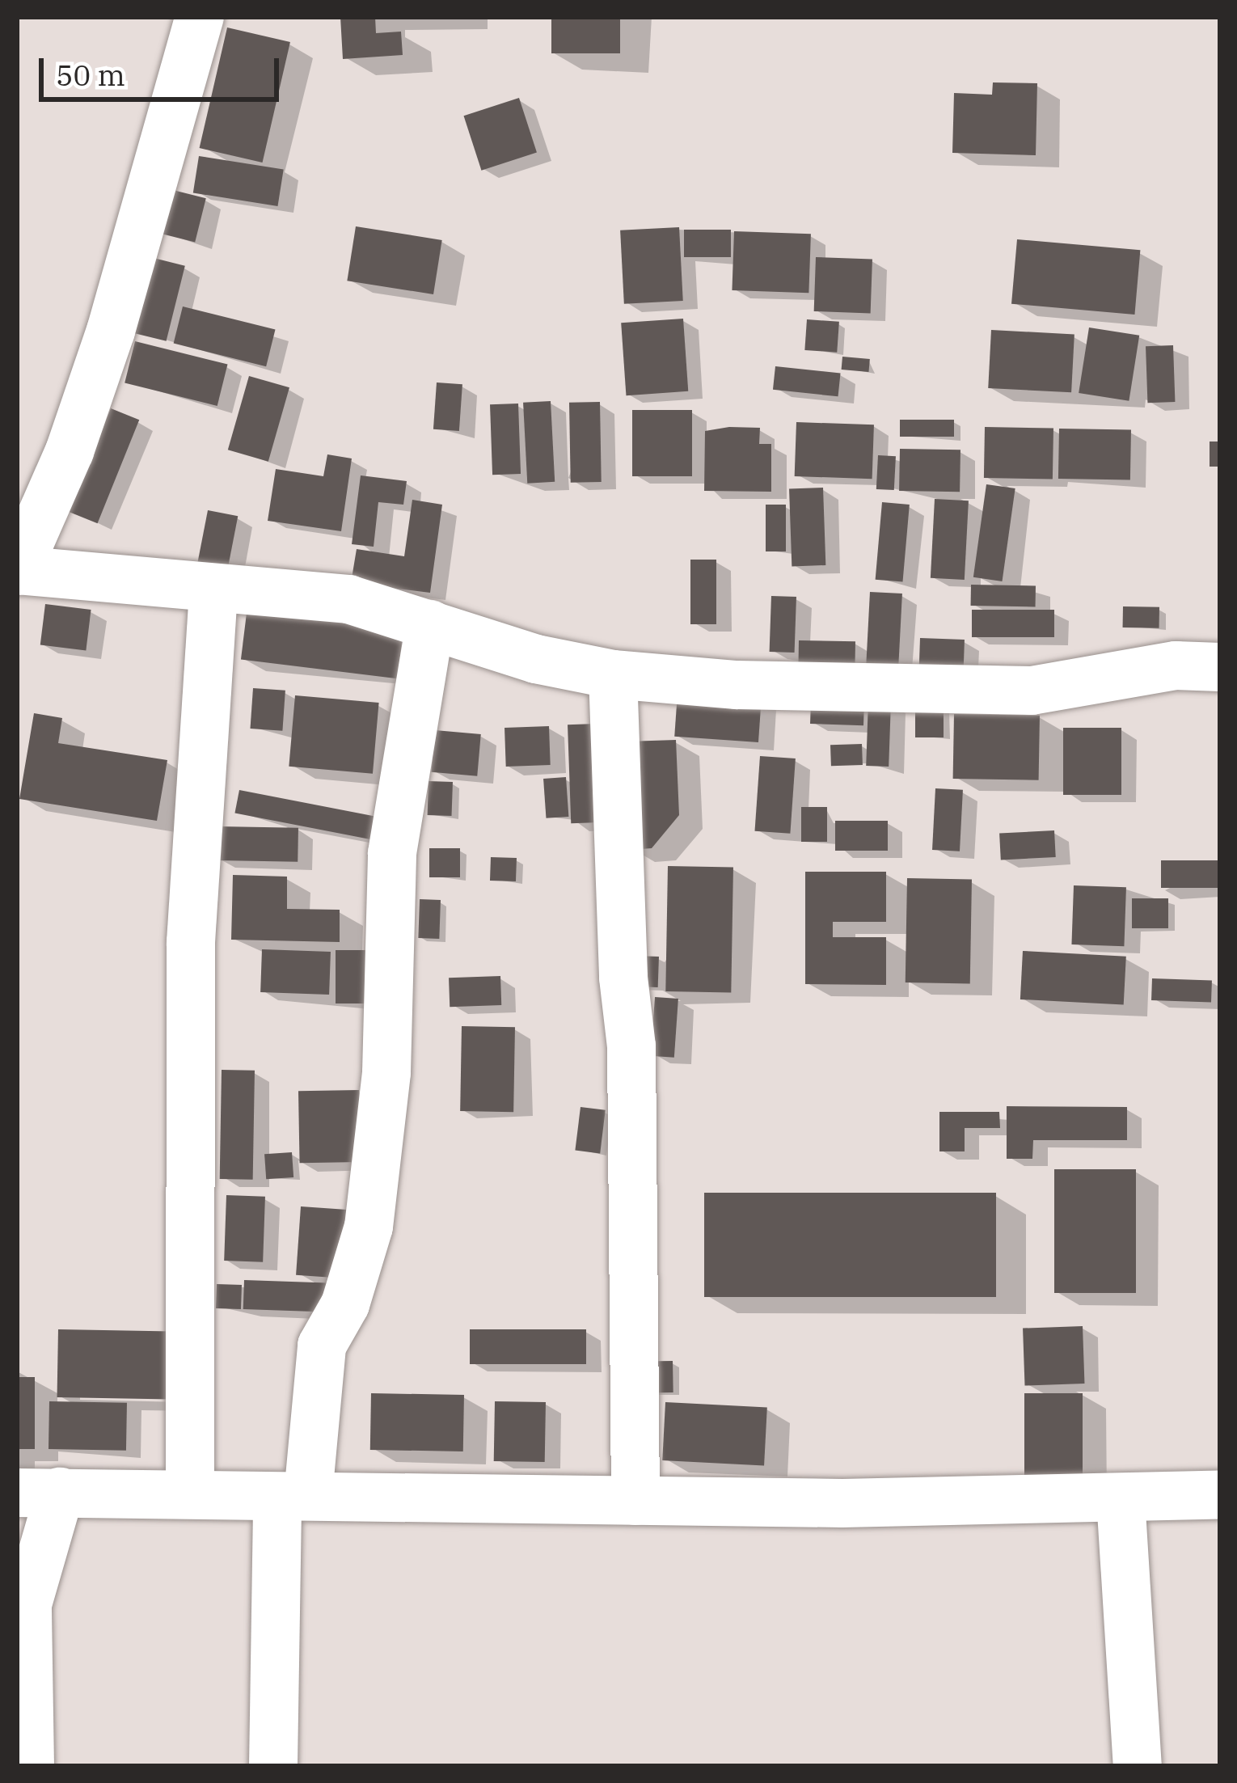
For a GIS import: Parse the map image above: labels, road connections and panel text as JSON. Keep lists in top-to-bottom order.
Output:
{
  "scale_bar": "50 m"
}
